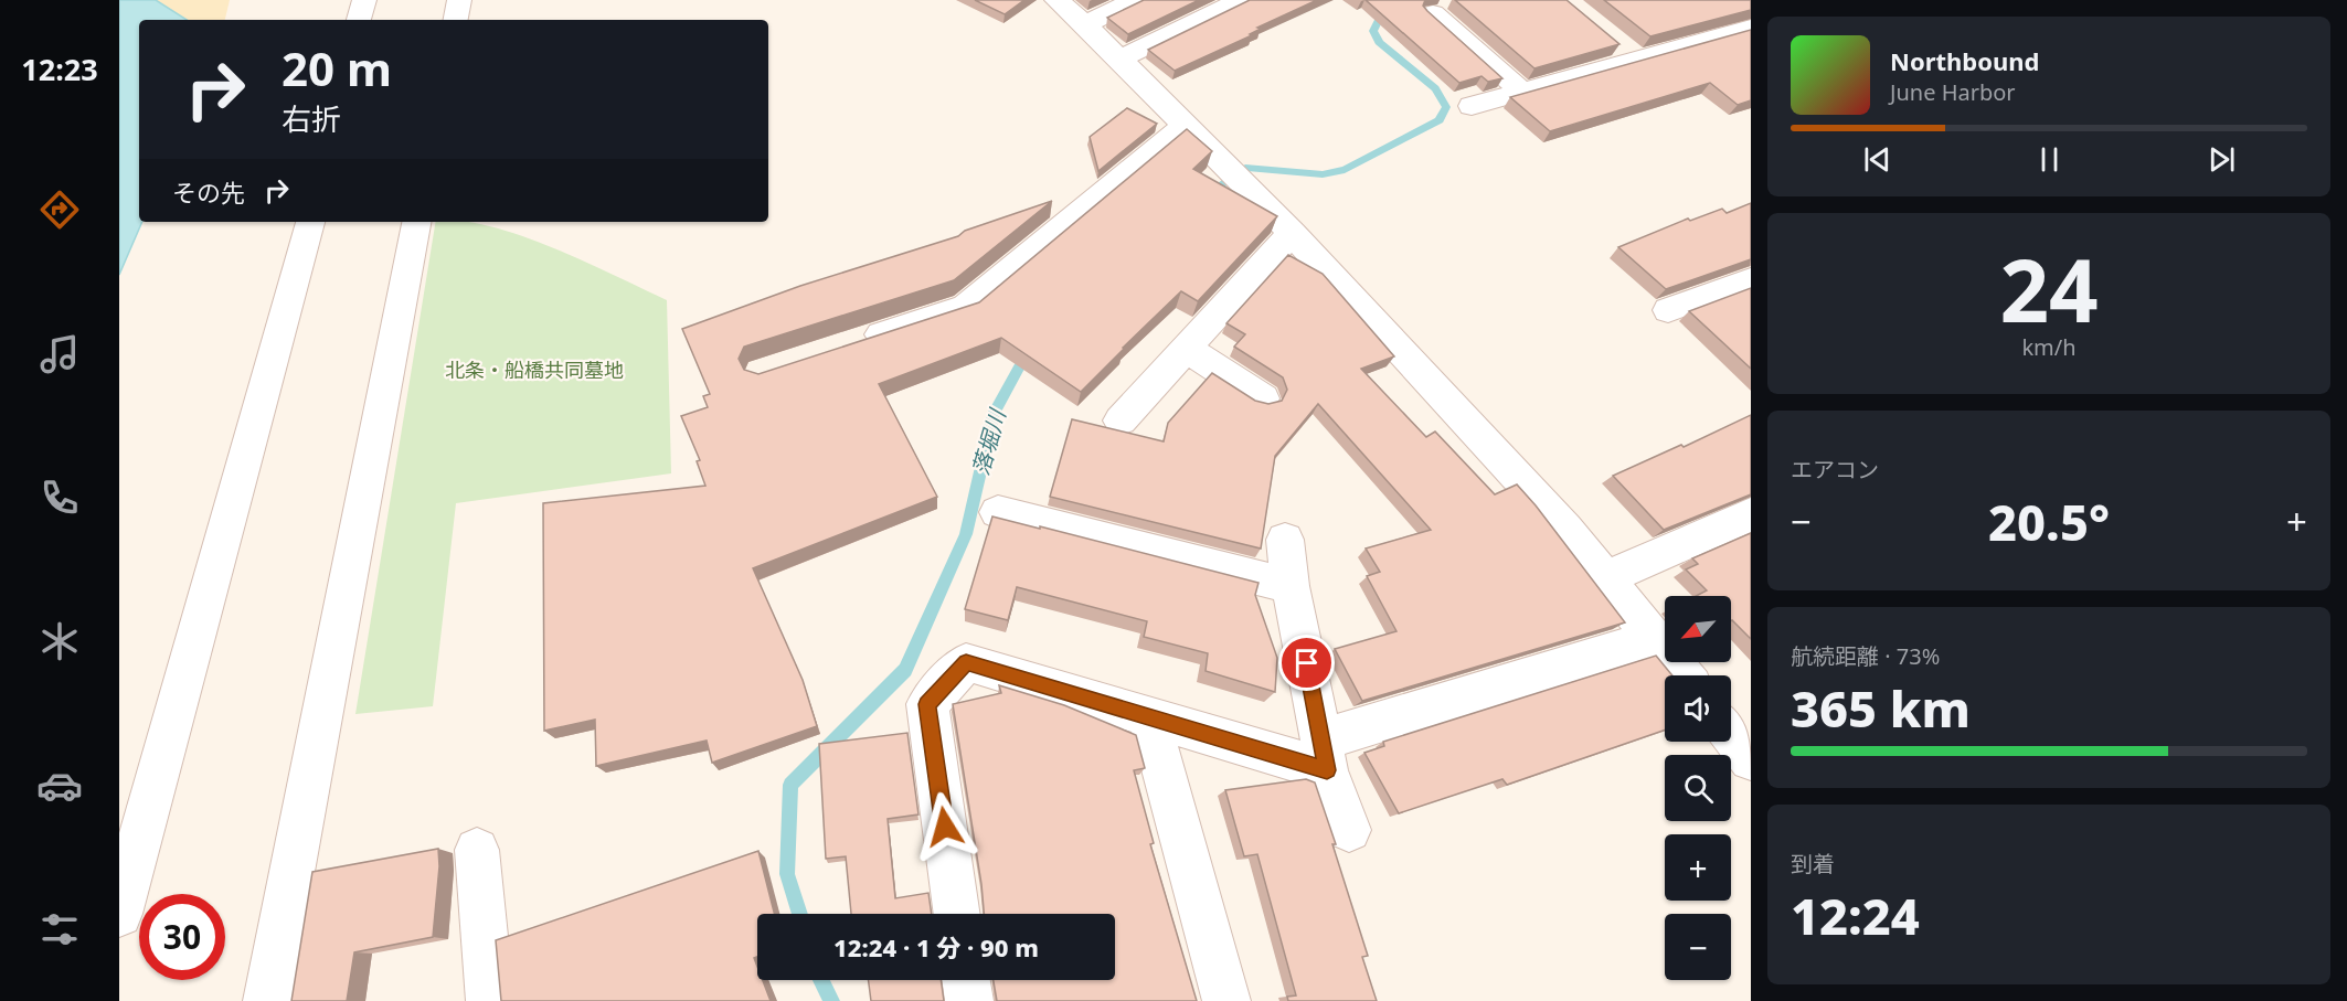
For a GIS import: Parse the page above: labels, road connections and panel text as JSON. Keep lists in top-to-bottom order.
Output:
{
  "water": ["落堀川"],
  "parks": ["北条・船橋共同墓地"],
  "north": "bottom left",
  "page": {
    "tabs": "12:23",
    "turn": ["20 m", "右折"],
    "song": ["Northbound", "June Harbor"],
    "then": "その先",
    "tile": [
      ["24", "km/h"],
      "エアコン",
      ["航続距離 · 73%", "365 km"],
      ["到着", "12:24"]
    ],
    "heat": ["−", "20.5°", "+"],
    "map_buttons": ["+", "−"],
    "limit": "30",
    "trip": "12:24 · 1 分 · 90 m"
  }
}
